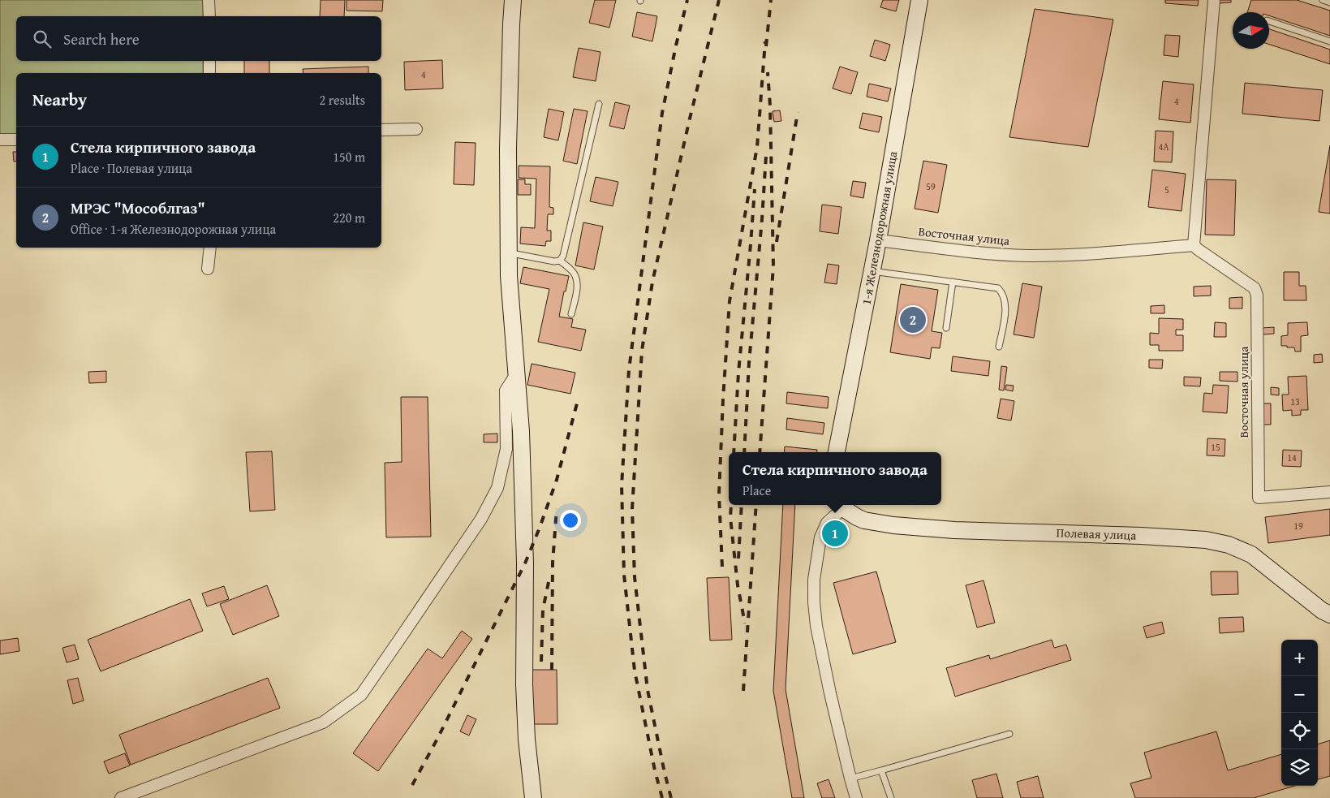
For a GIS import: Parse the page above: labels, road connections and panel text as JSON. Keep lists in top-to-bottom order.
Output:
{
  "streets": {
    "main road": ["1-я Железнодорожная улица", "Полевая улица"],
    "street": ["Восточная улица"]
  },
  "crossings": [
    ["1-я Железнодорожная улица", "Восточная улица"]
  ],
  "house_numbers": [
    "4",
    "4",
    "4А",
    "59",
    "5",
    "13",
    "15",
    "14",
    "19"
  ],
  "north": "right",
  "page": {
    "search": "Search here",
    "heading": ["Nearby", "2 results"],
    "list": [
      {
        "mark": "1",
        "name": "Стела кирпичного завода",
        "note": "Place · Полевая улица",
        "value": "150 m"
      },
      {
        "mark": "2",
        "name": "МРЭС \"Мособлгаз\"",
        "note": "Office · 1-я Железнодорожная улица",
        "value": "220 m"
      }
    ],
    "pins": ["2", "1"],
    "popup": ["Стела кирпичного завода", "Place"],
    "map_buttons": ["+", "−"]
  }
}
